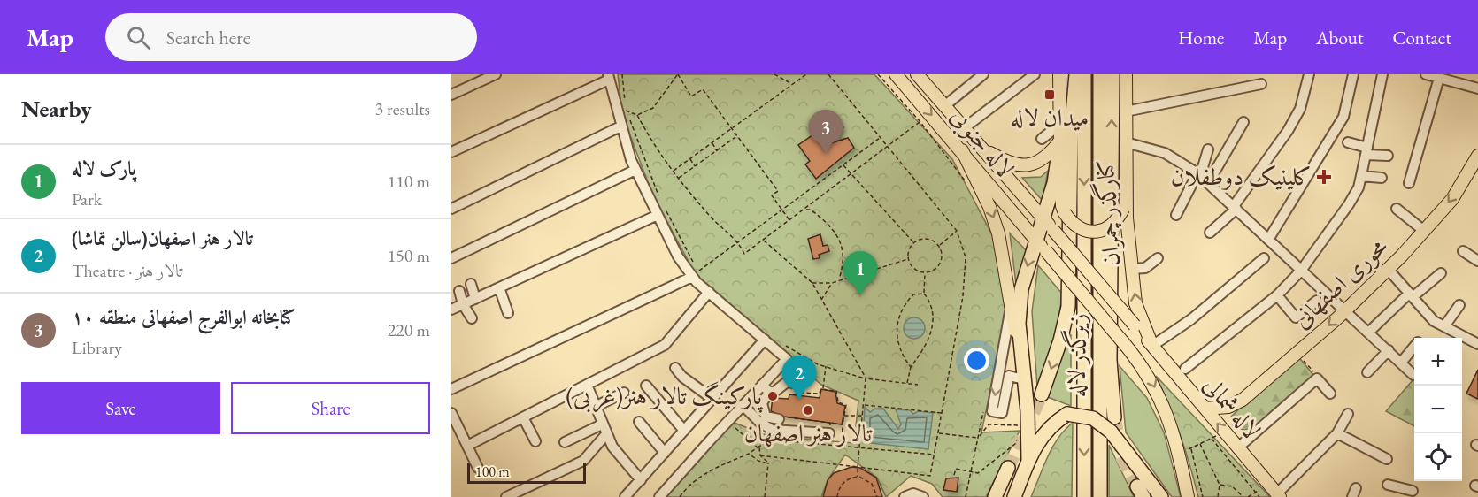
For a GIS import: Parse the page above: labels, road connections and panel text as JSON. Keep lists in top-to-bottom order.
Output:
{
  "streets": {
    "highway": ["زیرگذر لاله"],
    "main road": [
      "لاله جنوبی",
      "کنارگذر چمران",
      "محوری اصفهانی",
      "لاله شمالی"
    ]
  },
  "crossings": [
    ["لاله جنوبی", "لاله شمالی"],
    ["کنارگذر چمران", "لاله شمالی"],
    ["محوری اصفهانی", "لاله شمالی"]
  ],
  "one_way": ["محوری اصفهانی"],
  "places": {
    "transit": ["میدان لاله"],
    "health": ["کلینیک دوطفلان"],
    "other": ["پارکینگ تالار هنر(غربی)", "تالار هنر اصفهان"]
  },
  "scale_bar": "100 m",
  "page": {
    "header": "Map",
    "search": "Search here",
    "nav": [
      "Home",
      "Map",
      "About",
      "Contact"
    ],
    "heading": ["Nearby", "3 results"],
    "pins": ["3", "1", "2"],
    "list": [
      {
        "mark": "1",
        "name": "پارک لاله",
        "note": "Park",
        "value": "110 m"
      },
      {
        "mark": "2",
        "name": "تالار هنر اصفهان(سالن تماشا)",
        "note": "Theatre · تالار هنر",
        "value": "150 m"
      },
      {
        "mark": "3",
        "name": "کتابخانه ابوالفرج اصفهانی منطقه ۱۰",
        "note": "Library",
        "value": "220 m"
      }
    ],
    "map_buttons": ["+", "−"],
    "buttons": ["Save", "Share"],
    "scale": "100 m"
  }
}
